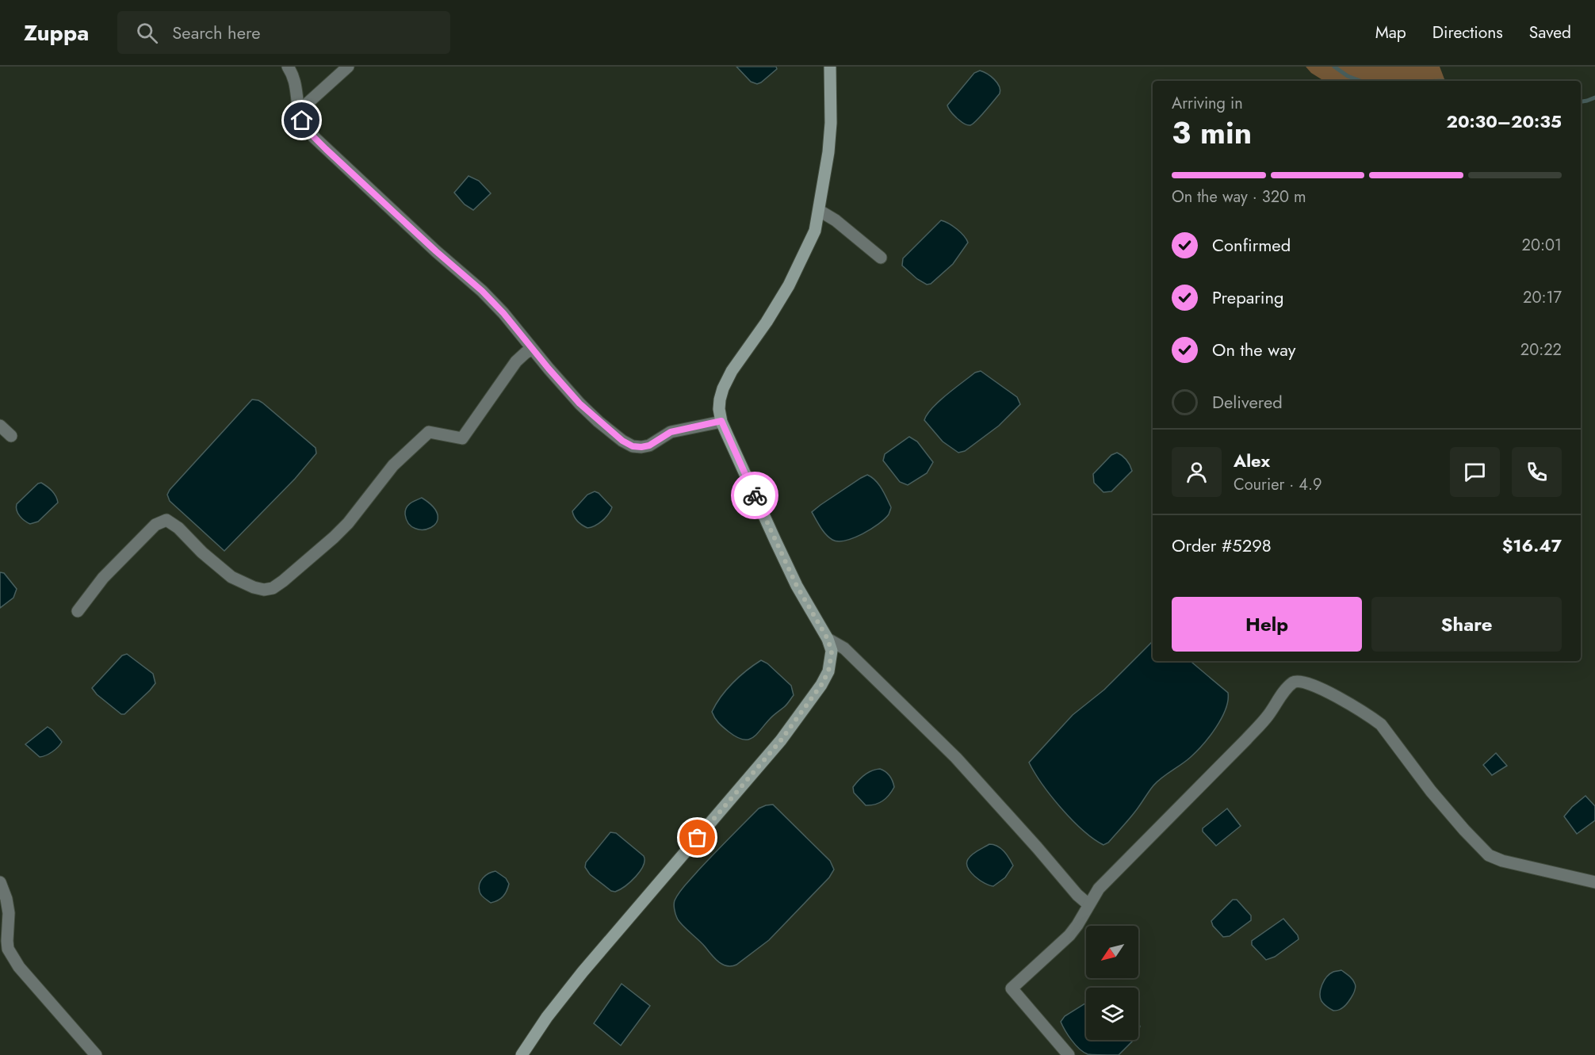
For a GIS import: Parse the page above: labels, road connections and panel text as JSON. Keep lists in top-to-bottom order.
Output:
{
  "north": "bottom left",
  "page": {
    "header": "Zuppa",
    "search": "Search here",
    "nav": ["Map", "Directions", "Saved"],
    "heading": ["3 min", "Arriving in", "20:30–20:35"],
    "panel": [
      "Alex",
      "Courier · 4.9",
      "Order #5298",
      "$16.47"
    ],
    "bar": "On the way · 320 m",
    "list": [
      ["Confirmed", "20:01"],
      ["Preparing", "20:17"],
      ["On the way", "20:22"],
      "Delivered"
    ],
    "buttons": ["Help", "Share"]
  }
}
